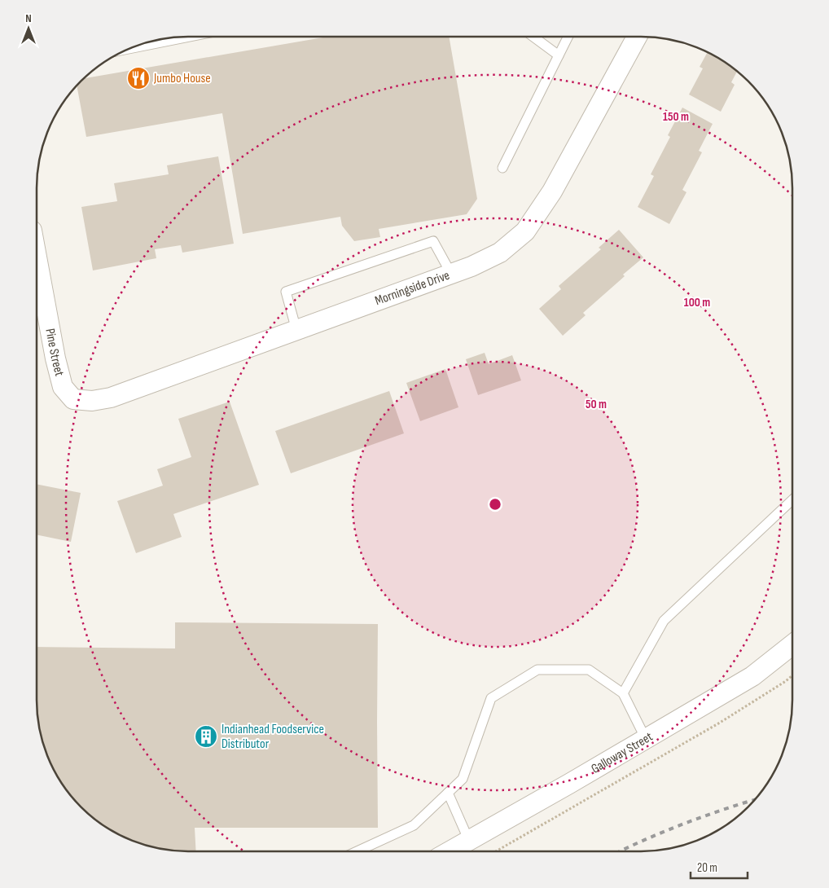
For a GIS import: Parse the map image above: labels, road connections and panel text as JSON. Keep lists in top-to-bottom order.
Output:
{
  "streets": {
    "street": ["Morningside Drive", "Pine Street", "Galloway Street"]
  },
  "crossings": [
    ["Morningside Drive", "Pine Street"]
  ],
  "places": {
    "restaurant": ["Jumbo House"],
    "building": ["Indianhead Foodservice Distributor"]
  },
  "scale_bar": "20 m",
  "north": "top",
  "rings": ["150 m", "100 m", "50 m"]
}
